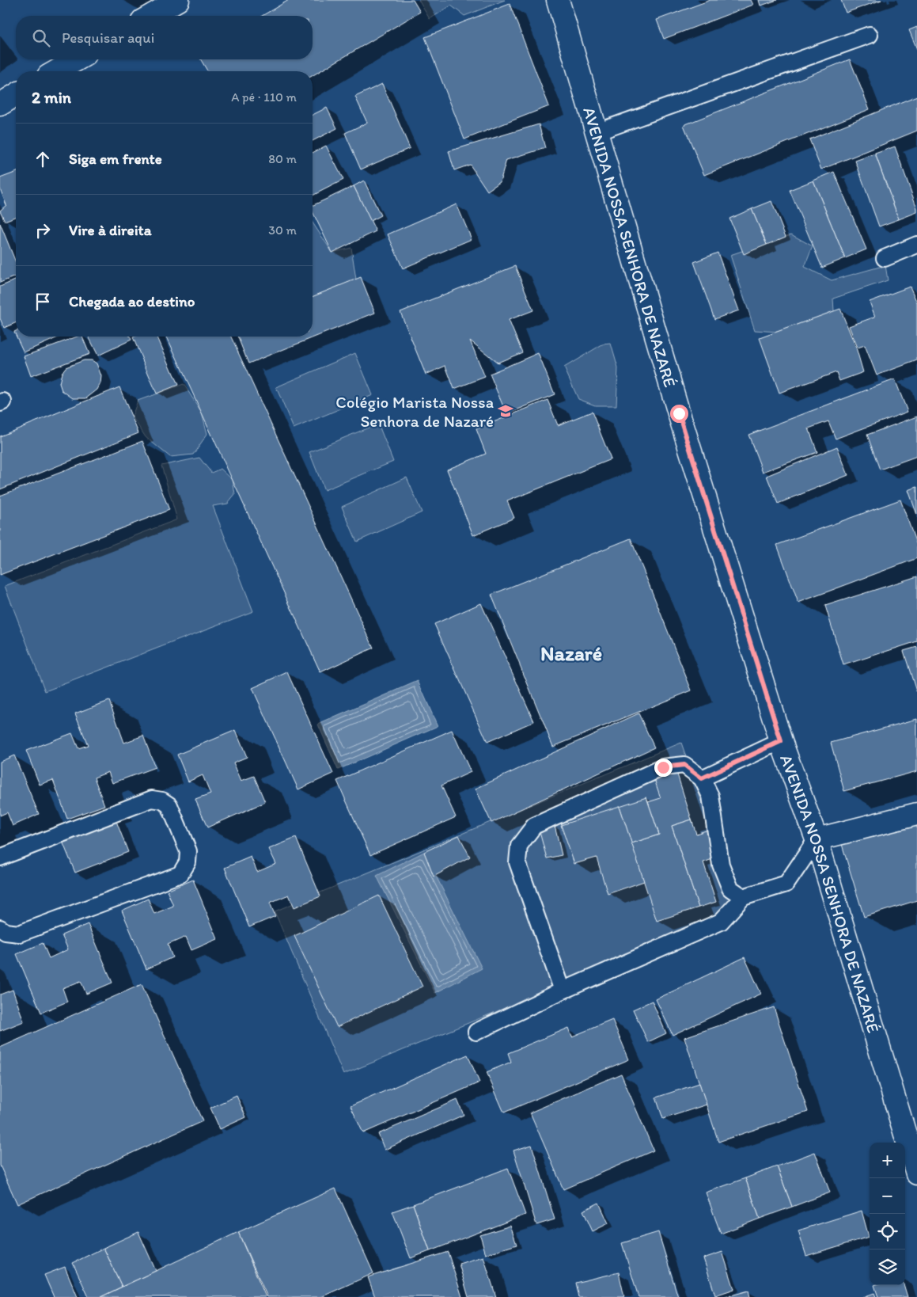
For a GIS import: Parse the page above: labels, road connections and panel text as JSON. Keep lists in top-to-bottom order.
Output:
{
  "streets": {
    "main road": ["AVENIDA NOSSA SENHORA DE NAZARÉ"]
  },
  "districts": ["Nazaré"],
  "places": {
    "school or university": ["Colégio Marista Nossa Senhora de Nazaré"]
  },
  "page": {
    "search": "Pesquisar aqui",
    "heading": ["2 min", "A pé · 110 m"],
    "list": [
      ["Siga em frente", "80 m"],
      ["Vire à direita", "30 m"],
      "Chegada ao destino"
    ],
    "map_buttons": ["+", "−"]
  }
}
